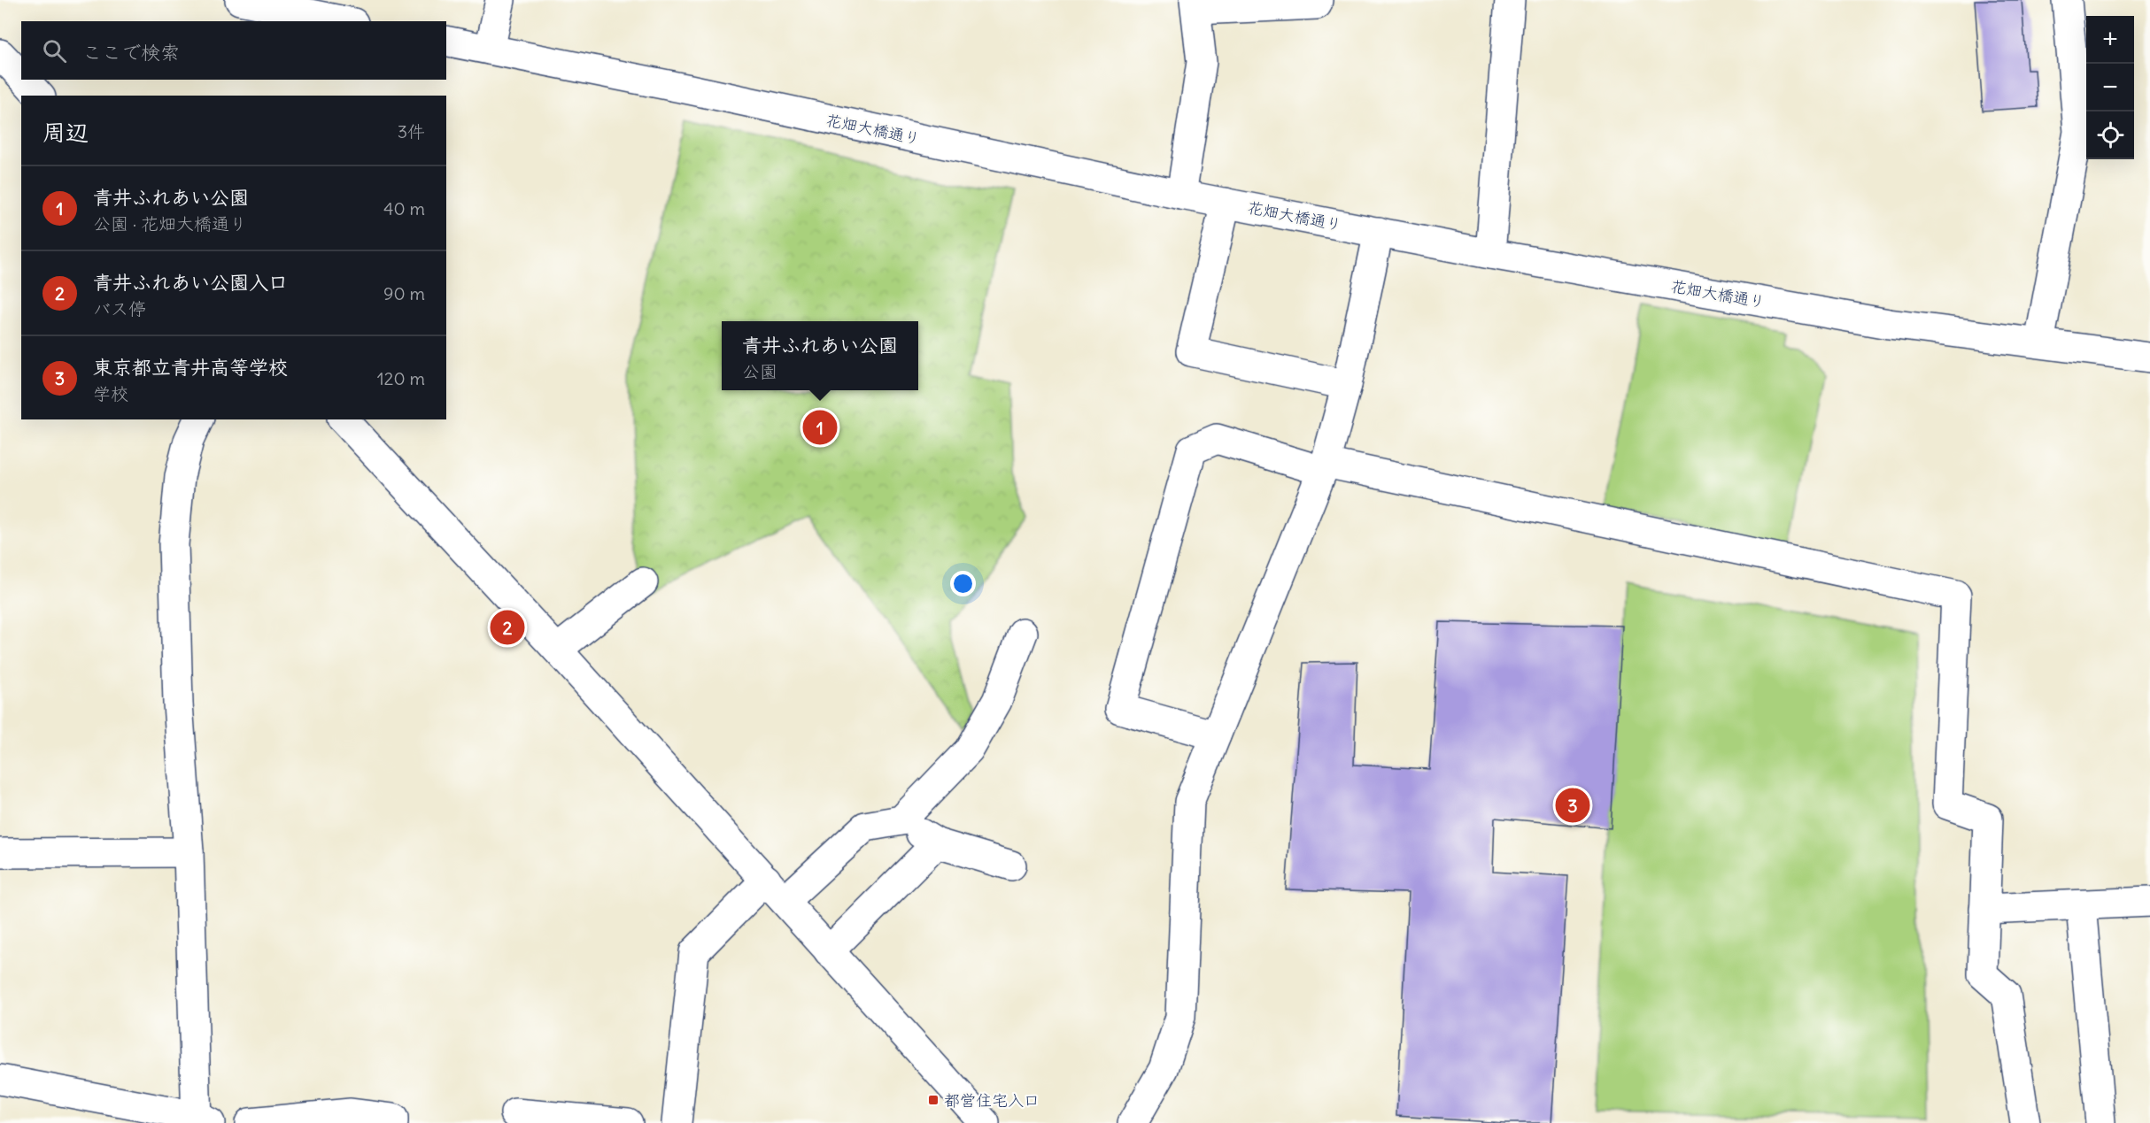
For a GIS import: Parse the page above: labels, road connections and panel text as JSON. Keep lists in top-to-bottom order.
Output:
{
  "streets": {
    "street": ["花畑大橋通り"]
  },
  "places": {
    "transit": ["都営住宅入口"]
  },
  "page": {
    "map_buttons": ["+", "−"],
    "search": "ここで検索",
    "heading": ["周辺", "3件"],
    "list": [
      {
        "mark": "1",
        "name": "青井ふれあい公園",
        "note": "公園 · 花畑大橋通り",
        "value": "40 m"
      },
      {
        "mark": "2",
        "name": "青井ふれあい公園入口",
        "note": "バス停",
        "value": "90 m"
      },
      {
        "mark": "3",
        "name": "東京都立青井高等学校",
        "note": "学校",
        "value": "120 m"
      }
    ],
    "popup": ["青井ふれあい公園", "公園"],
    "pins": ["1", "2", "3"]
  }
}
